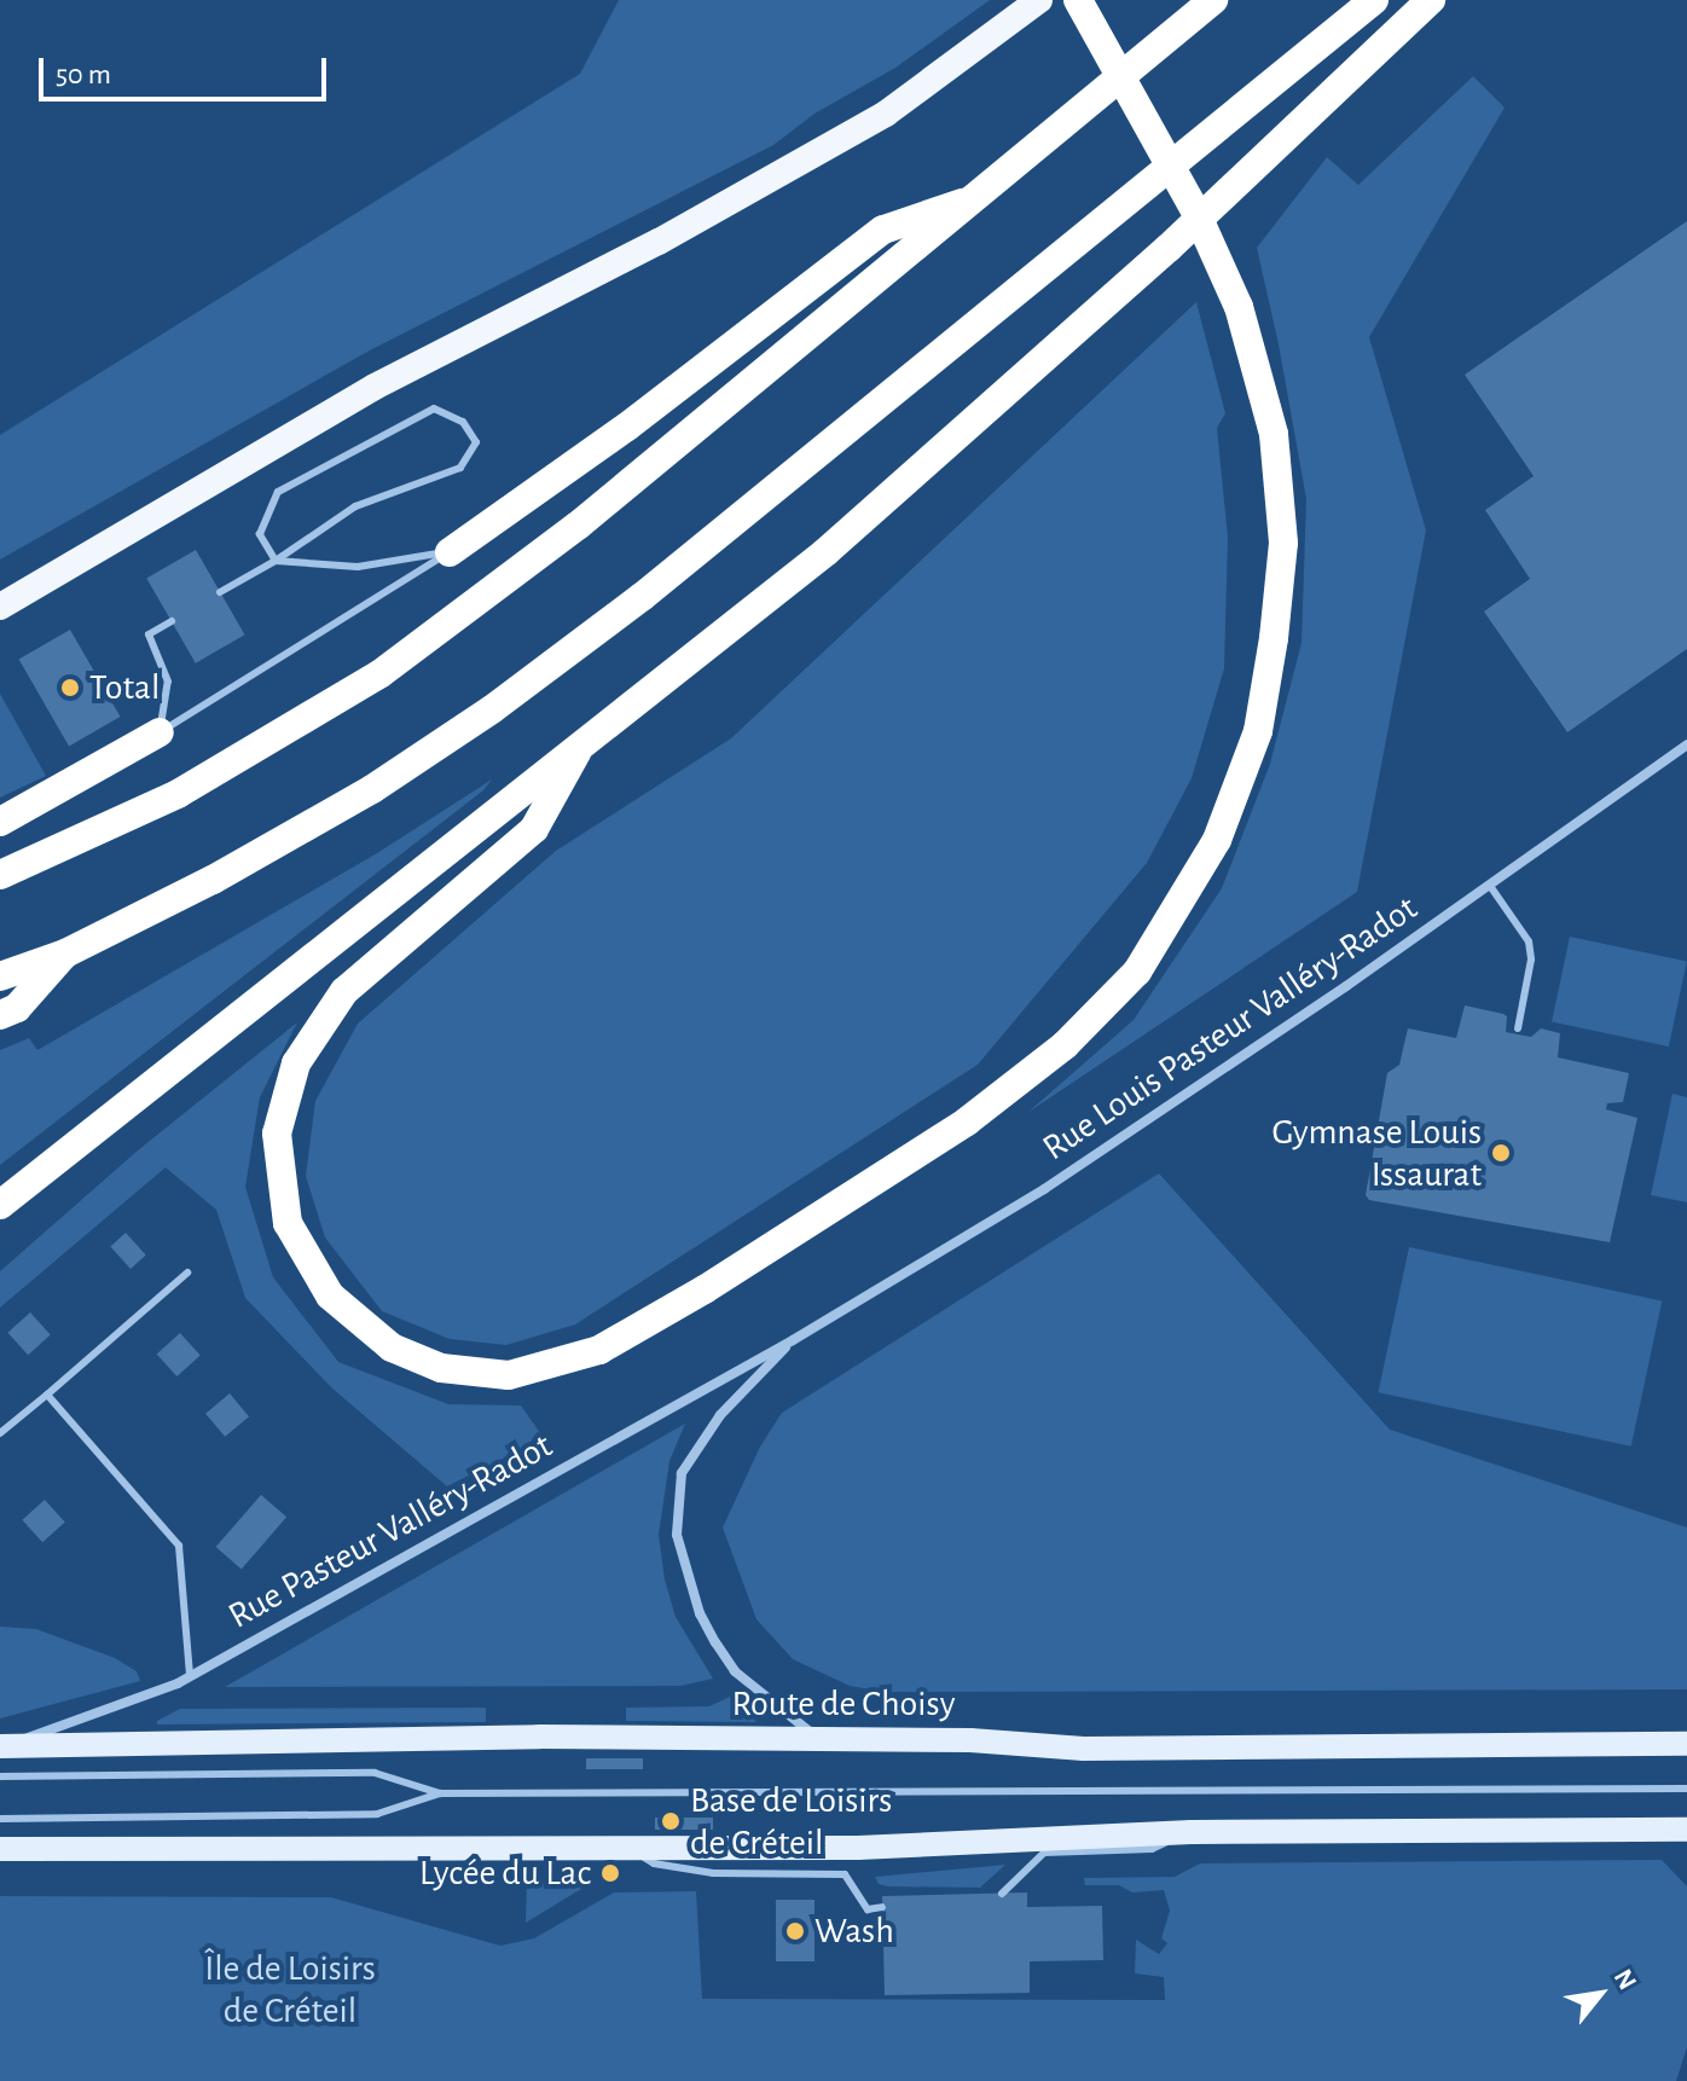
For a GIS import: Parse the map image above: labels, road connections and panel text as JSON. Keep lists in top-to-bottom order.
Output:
{
  "streets": {
    "main road": ["Route de Choisy"],
    "street": ["Rue Louis Pasteur Valléry-Radot", "Rue Pasteur Valléry-Radot"]
  },
  "crossings": [
    ["Rue Louis Pasteur Valléry-Radot", "Rue Pasteur Valléry-Radot"],
    ["Rue Pasteur Valléry-Radot", "Route de Choisy"]
  ],
  "parks": ["Île de Loisirs de Créteil"],
  "places": [
    "Total",
    "Gymnase Louis Issaurat",
    "Base de Loisirs de Créteil",
    "Lycée du Lac",
    "Wash"
  ],
  "scale_bar": "50 m",
  "north": "top right"
}
